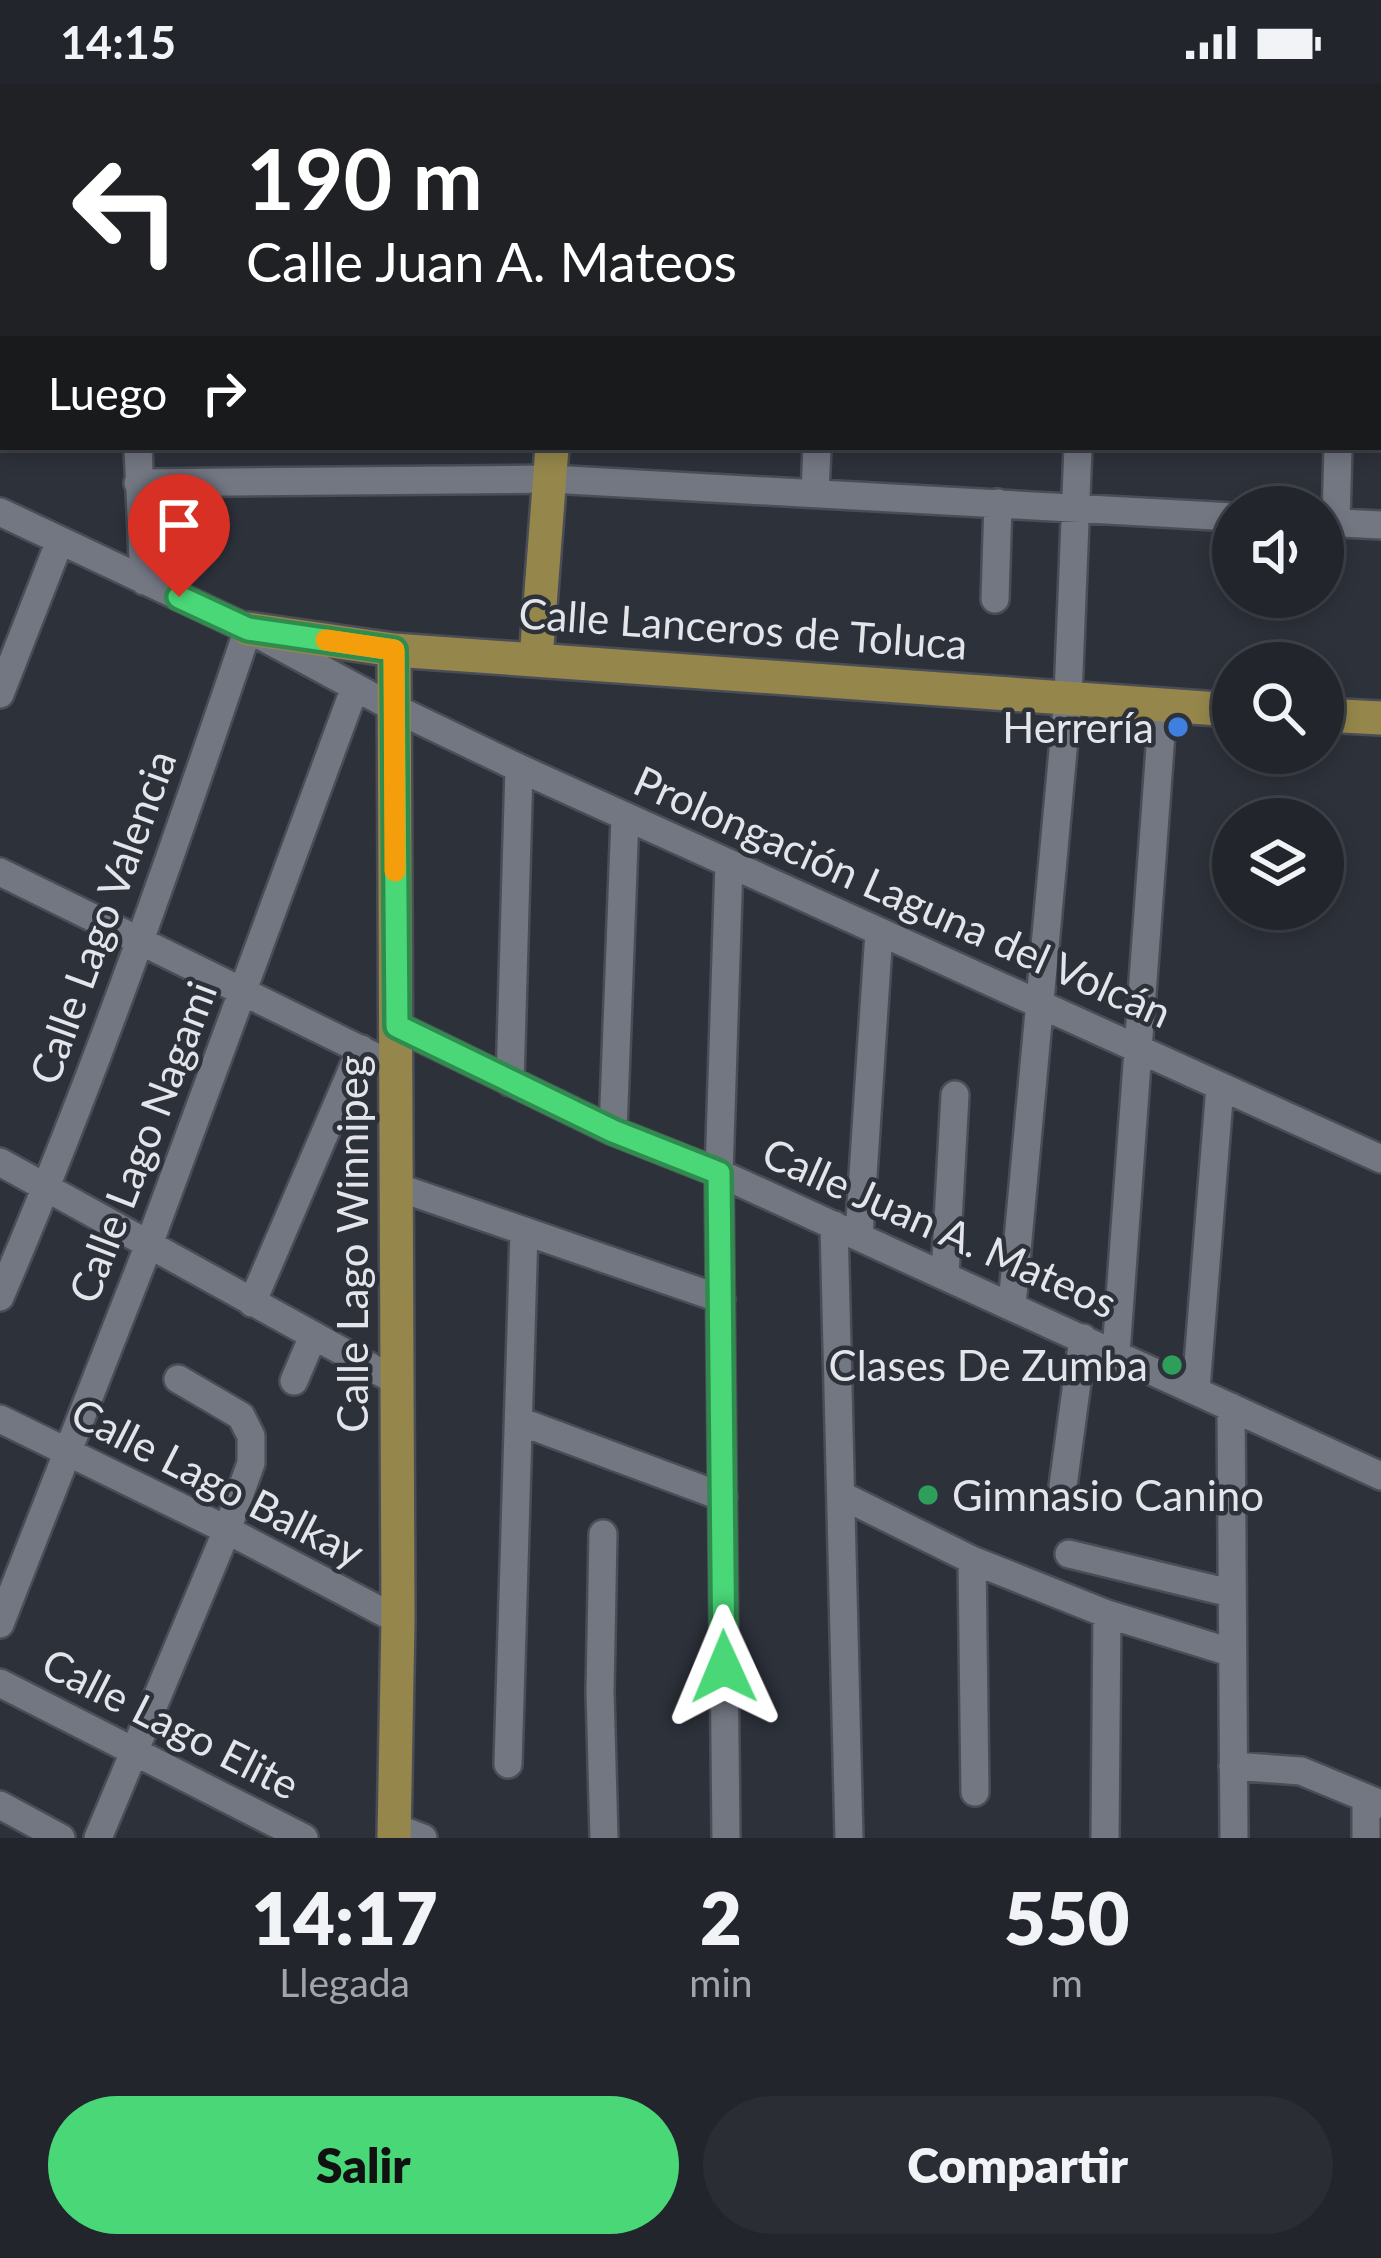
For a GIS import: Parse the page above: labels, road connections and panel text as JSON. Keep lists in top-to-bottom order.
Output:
{
  "streets": {
    "main road": ["Calle Lanceros de Toluca", "Calle Lago Winnipeg"],
    "street": [
      "Prolongación Laguna del Volcán",
      "Calle Lago Valencia",
      "Calle Lago Nagami",
      "Calle Juan A. Mateos",
      "Calle Lago Balkay",
      "Calle Lago Elite"
    ]
  },
  "crossings": [
    ["Calle Lanceros de Toluca", "Prolongación Laguna del Volcán"],
    ["Calle Lanceros de Toluca", "Calle Lago Valencia"],
    ["Calle Lanceros de Toluca", "Calle Lago Winnipeg"],
    ["Prolongación Laguna del Volcán", "Calle Lago Valencia"],
    ["Prolongación Laguna del Volcán", "Calle Lago Nagami"],
    ["Prolongación Laguna del Volcán", "Calle Lago Winnipeg"],
    ["Calle Lago Nagami", "Calle Lago Balkay"],
    ["Calle Juan A. Mateos", "Calle Lago Winnipeg"],
    ["Calle Lago Winnipeg", "Calle Lago Balkay"]
  ],
  "places": ["Herrería", "Clases De Zumba", "Gimnasio Canino"],
  "page": {
    "status": "14:15",
    "turn": ["190 m", "Calle Juan A. Mateos"],
    "then": "Luego",
    "eta": [
      "14:17",
      "Llegada",
      "2",
      "min",
      "550",
      "m"
    ],
    "buttons": ["Salir", "Compartir"]
  }
}
